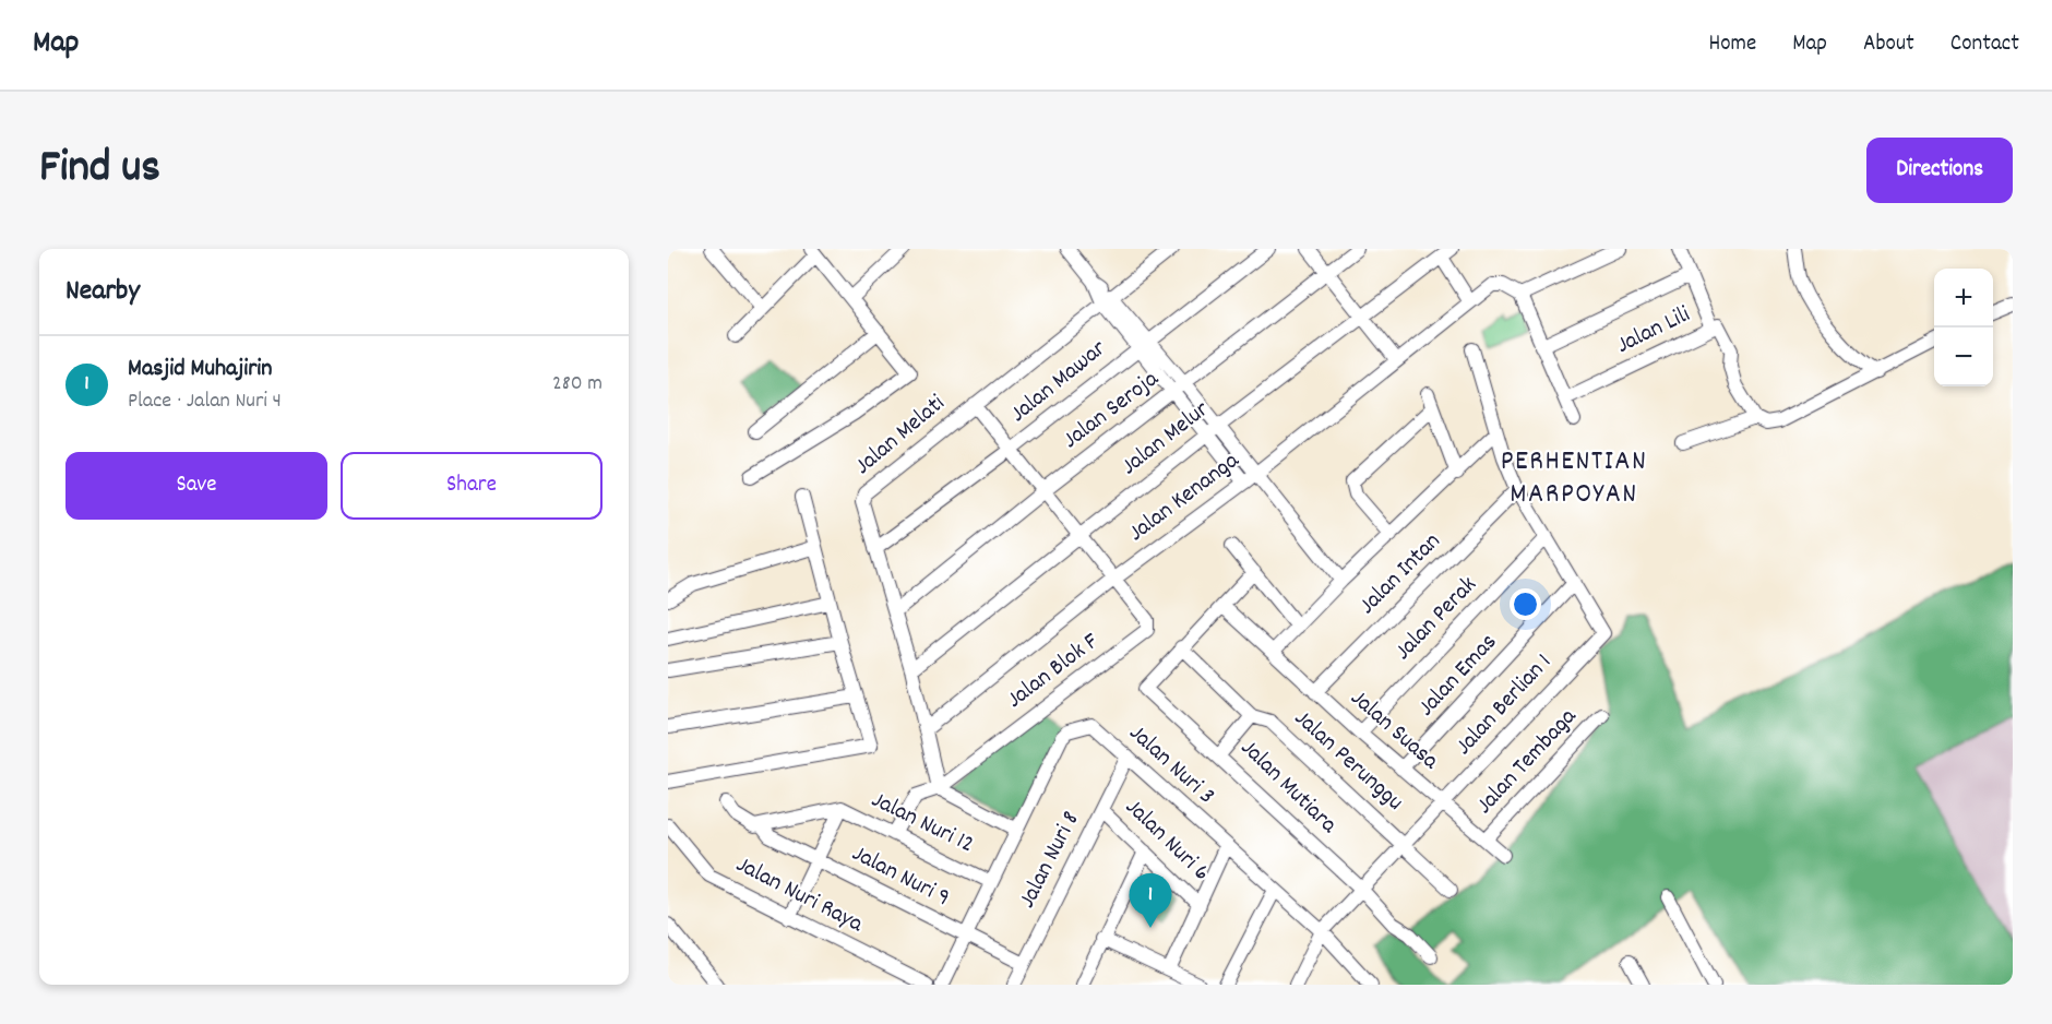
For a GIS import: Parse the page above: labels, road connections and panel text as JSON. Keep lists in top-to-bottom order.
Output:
{
  "streets": {
    "street": [
      "Jalan Lili",
      "Jalan Mawar",
      "Jalan Seroja",
      "Jalan Melati",
      "Jalan Melur",
      "Jalan Kenanga",
      "Jalan Intan",
      "Jalan Perak",
      "Jalan Blok F",
      "Jalan Emas",
      "Jalan Berlian 1",
      "Jalan Suasa",
      "Jalan Perunggu",
      "Jalan Tembaga",
      "Jalan Nuri 3",
      "Jalan Mutiara",
      "Jalan Nuri 12",
      "Jalan Nuri 6",
      "Jalan Nuri 8",
      "Jalan Nuri 9",
      "Jalan Nuri Raya"
    ]
  },
  "crossings": [
    ["Jalan Mawar", "Jalan Melati"],
    ["Jalan Seroja", "Jalan Melati"],
    ["Jalan Melati", "Jalan Melur"],
    ["Jalan Melati", "Jalan Kenanga"],
    ["Jalan Melati", "Jalan Blok F"],
    ["Jalan Kenanga", "Jalan Blok F"],
    ["Jalan Intan", "Jalan Berlian 1"],
    ["Jalan Intan", "Jalan Suasa"],
    ["Jalan Perak", "Jalan Berlian 1"],
    ["Jalan Perak", "Jalan Suasa"],
    ["Jalan Emas", "Jalan Berlian 1"],
    ["Jalan Emas", "Jalan Suasa"],
    ["Jalan Berlian 1", "Jalan Suasa"],
    ["Jalan Berlian 1", "Jalan Perunggu"],
    ["Jalan Berlian 1", "Jalan Tembaga"],
    ["Jalan Berlian 1", "Jalan Nuri 3"],
    ["Jalan Berlian 1", "Jalan Mutiara"],
    ["Jalan Suasa", "Jalan Tembaga"],
    ["Jalan Perunggu", "Jalan Mutiara"],
    ["Jalan Nuri 3", "Jalan Nuri 8"],
    ["Jalan Nuri 12", "Jalan Nuri 9"],
    ["Jalan Nuri 6", "Jalan Nuri 8"],
    ["Jalan Nuri 8", "Jalan Nuri 9"]
  ],
  "districts": ["PERHENTIAN MARPOYAN"],
  "page": {
    "header": "Map",
    "nav": [
      "Home",
      "Map",
      "About",
      "Contact"
    ],
    "title": "Find us",
    "buttons": [
      "Directions",
      ["Save", "Share"]
    ],
    "heading": "Nearby",
    "map_buttons": ["+", "−"],
    "list": [
      {
        "mark": "1",
        "name": "Masjid Muhajirin",
        "note": "Place · Jalan Nuri 4",
        "value": "280 m"
      }
    ],
    "pins": "1"
  }
}
